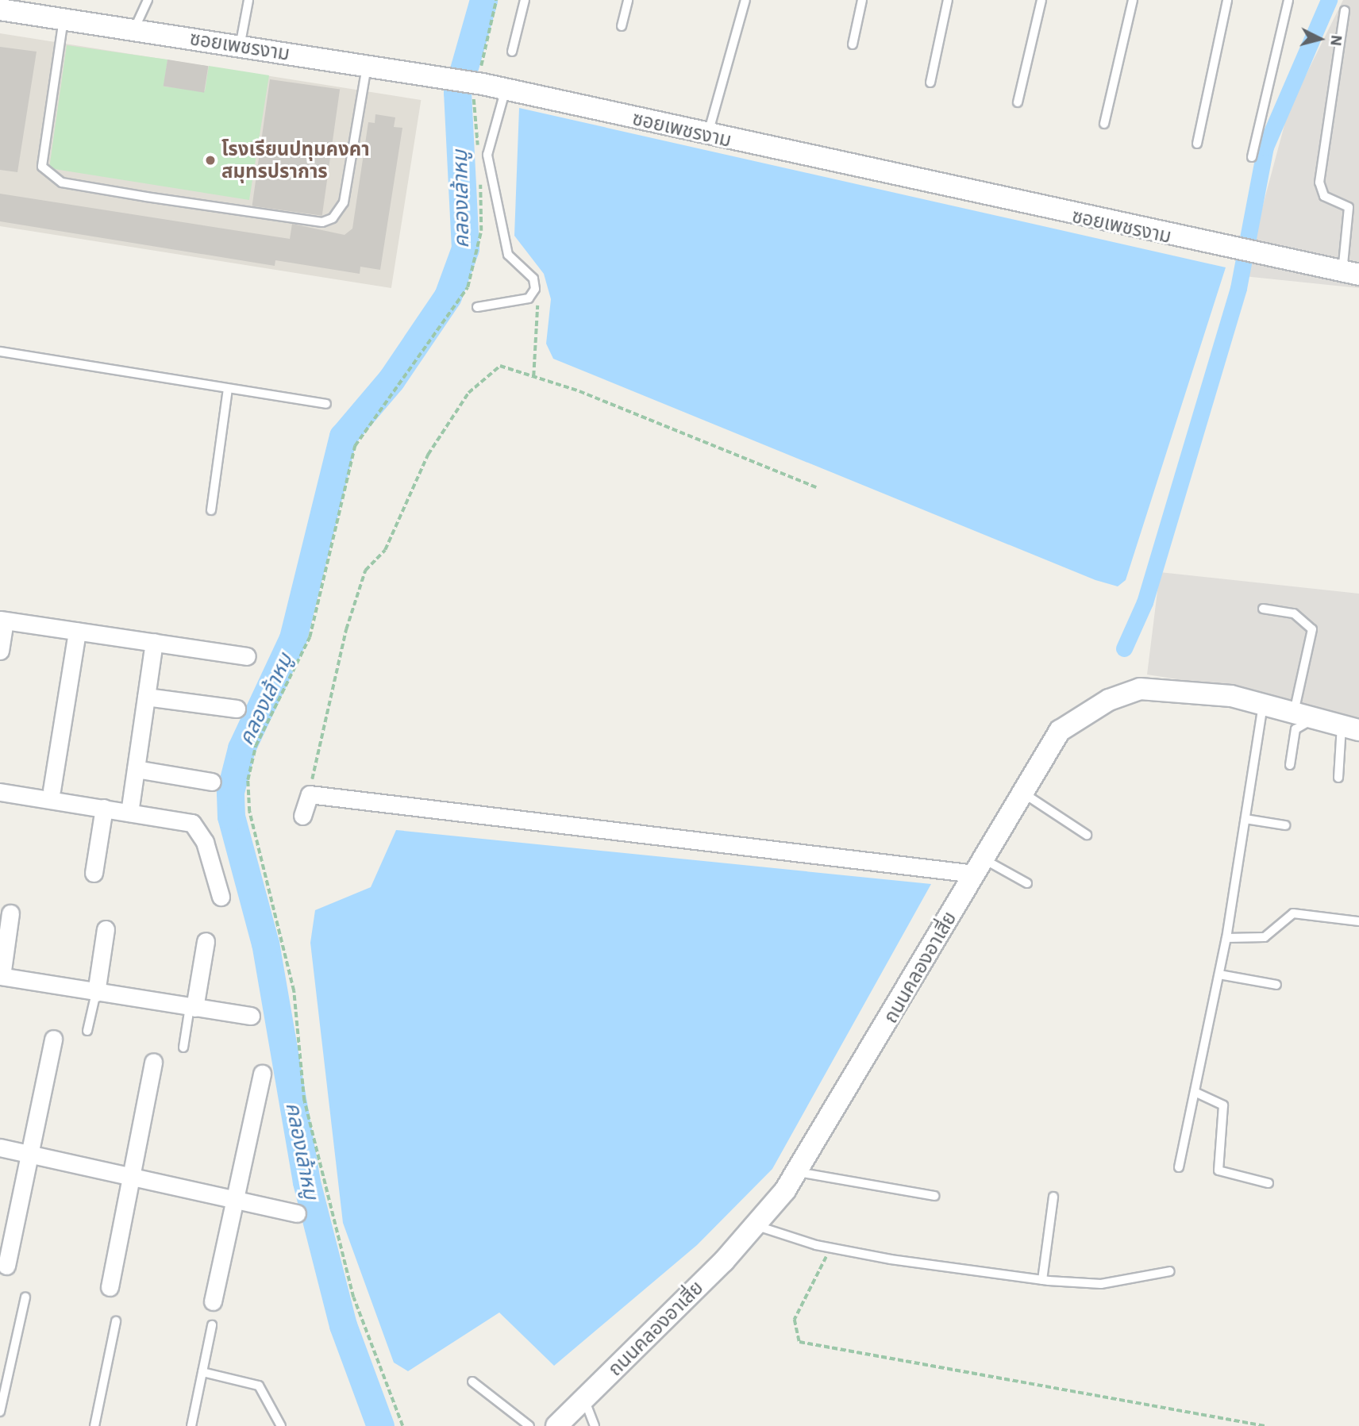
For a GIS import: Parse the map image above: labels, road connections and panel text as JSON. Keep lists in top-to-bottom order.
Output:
{
  "streets": {
    "street": ["ซอยเพชรงาม", "ถนนคลองอาเสี่ย"]
  },
  "water": ["คลองเล้าหมู"],
  "places": ["โรงเรียนปทุมคงคา สมุทรปราการ"],
  "north": "right"
}
